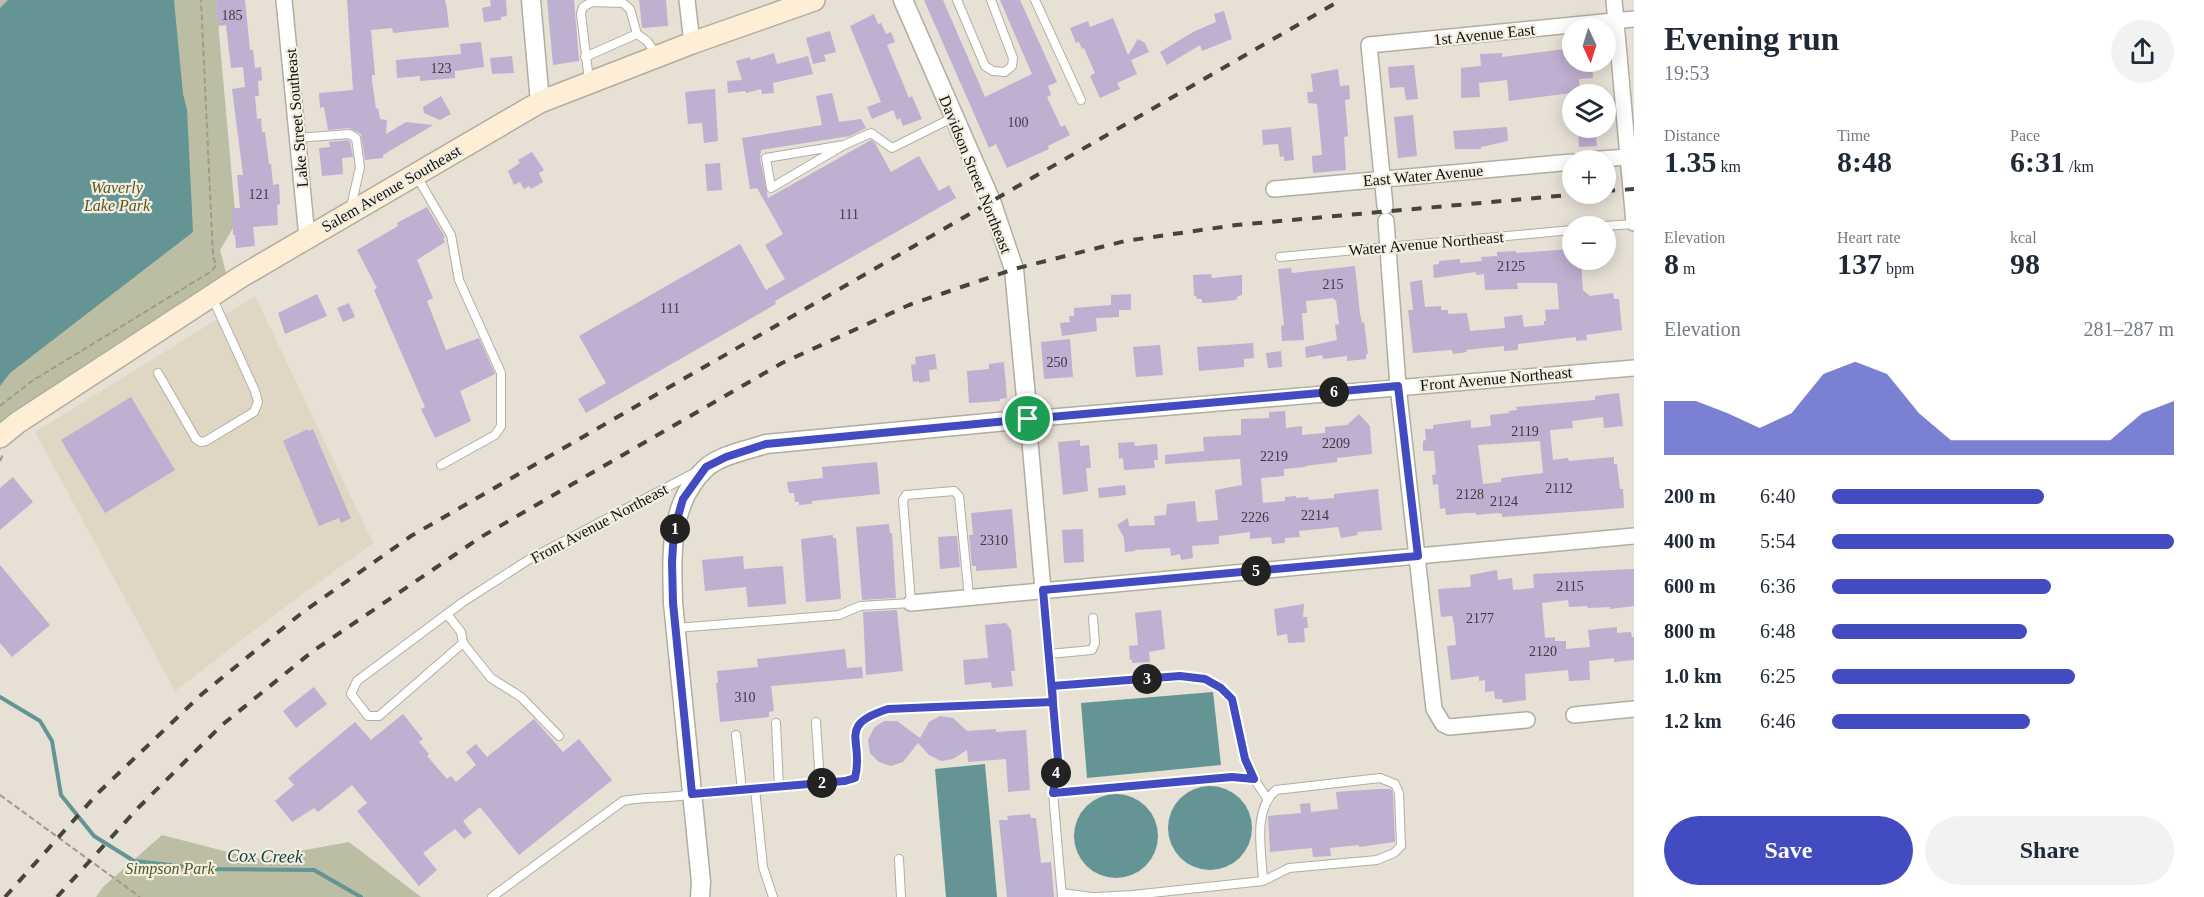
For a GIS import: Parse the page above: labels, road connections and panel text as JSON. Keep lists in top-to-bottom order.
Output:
{
  "streets": {
    "main road": ["Salem Avenue Southeast"],
    "street": [
      "1st Avenue East",
      "Lake Street Southeast",
      "Davidson Street Northeast",
      "East Water Avenue",
      "Front Avenue Northeast"
    ],
    "lane": ["Water Avenue Northeast"]
  },
  "crossings": [
    ["1st Avenue East", "East Water Avenue"],
    ["Lake Street Southeast", "Salem Avenue Southeast"],
    ["Davidson Street Northeast", "Front Avenue Northeast"]
  ],
  "water": ["Cox Creek"],
  "parks": ["Waverly Lake Park", "Simpson Park"],
  "house_numbers": [
    "185",
    "123",
    "100",
    "121",
    "111",
    "2125",
    "215",
    "111",
    "250",
    "2119",
    "2209",
    "2219",
    "2112",
    "2128",
    "2124",
    "2214",
    "2226",
    "2310",
    "2115",
    "2177",
    "2120",
    "310"
  ],
  "north": "bottom",
  "page": {
    "heading": ["Evening run", "19:53"],
    "map_buttons": ["+", "−"],
    "stats": [
      ["Distance", "1.35 km"],
      ["Time", "8:48"],
      ["Pace", "6:31 /km"],
      ["Elevation", "8 m"],
      ["Heart rate", "137 bpm"],
      ["kcal", "98"]
    ],
    "chart": ["Elevation", "281–287 m"],
    "pins": [
      "6",
      "1",
      "5",
      "3",
      "4",
      "2"
    ],
    "list": [
      {
        "name": "200 m",
        "note": "6:40"
      },
      {
        "name": "400 m",
        "note": "5:54"
      },
      {
        "name": "600 m",
        "note": "6:36"
      },
      {
        "name": "800 m",
        "note": "6:48"
      },
      {
        "name": "1.0 km",
        "note": "6:25"
      },
      {
        "name": "1.2 km",
        "note": "6:46"
      }
    ],
    "buttons": ["Save", "Share"]
  }
}
